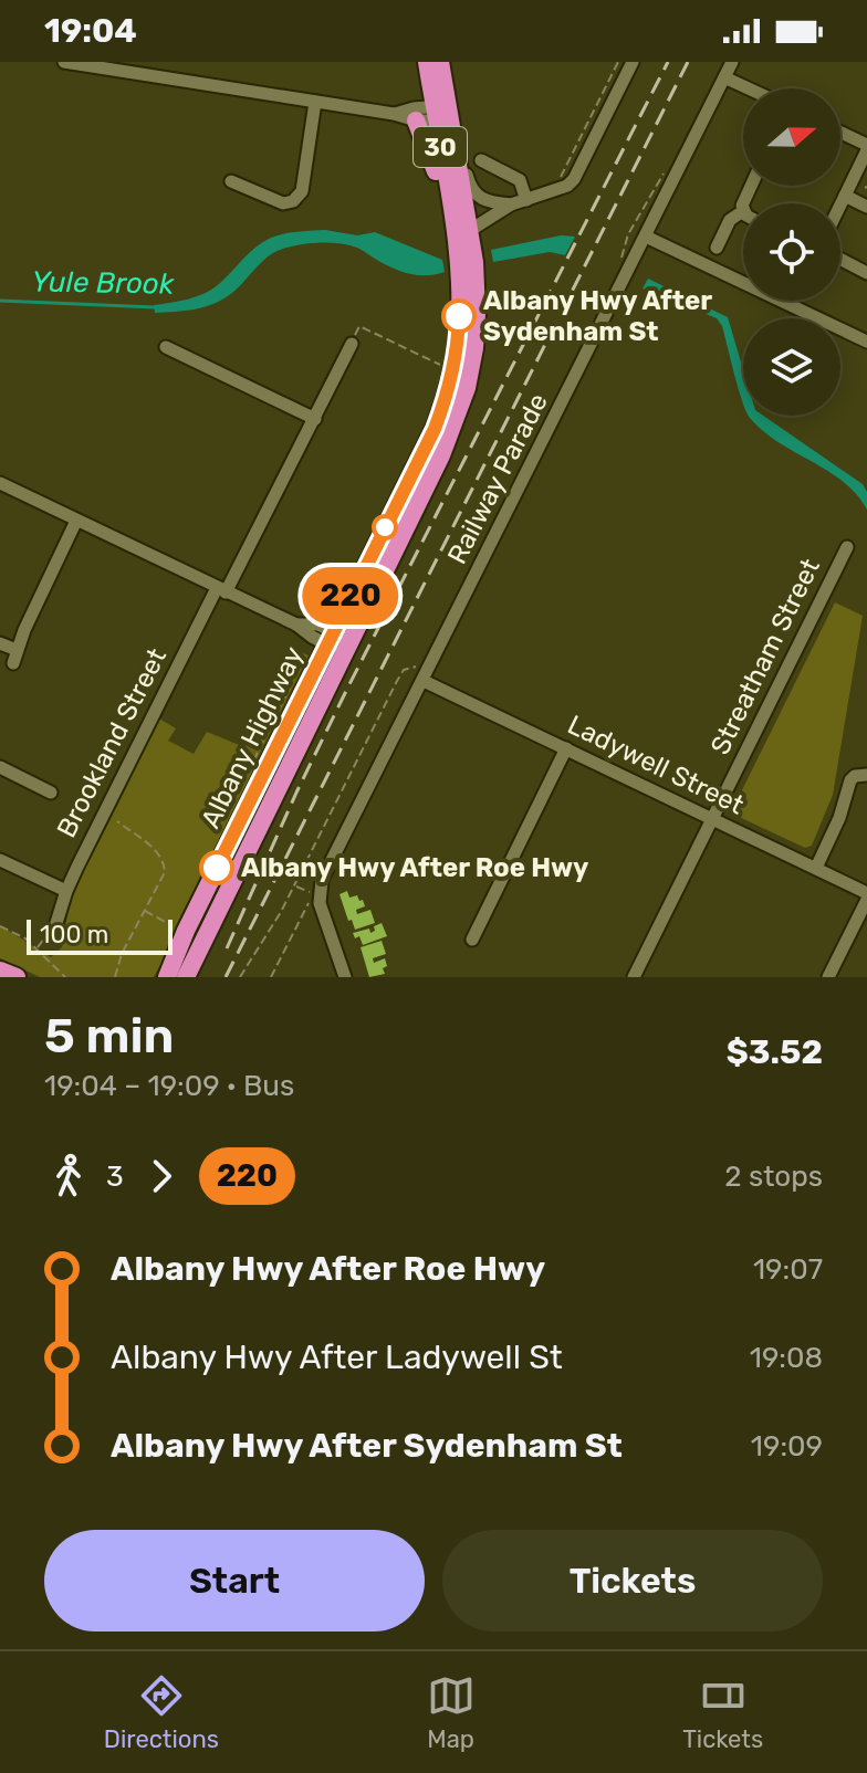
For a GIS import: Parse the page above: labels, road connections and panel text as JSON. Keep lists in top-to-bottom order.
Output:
{
  "streets": {
    "highway": ["30", "Albany Highway"],
    "street": [
      "Railway Parade",
      "Streatham Street",
      "Brookland Street",
      "Ladywell Street"
    ]
  },
  "crossings": [
    ["Railway Parade", "Ladywell Street"],
    ["Streatham Street", "Ladywell Street"]
  ],
  "water": ["Yule Brook"],
  "places": ["Albany Hwy After Sydenham St", "Albany Hwy After Roe Hwy"],
  "lines": ["bus line 220"],
  "scale_bar": "100 m",
  "north": "right",
  "page": {
    "status": "19:04",
    "on_map": "220",
    "scale": "100 m",
    "heading": ["5 min", "19:04 – 19:09 · Bus", "$3.52"],
    "legs": ["3", "220", "2 stops"],
    "list": [
      {
        "name": "Albany Hwy After Roe Hwy",
        "value": "19:07"
      },
      {
        "name": "Albany Hwy After Ladywell St",
        "value": "19:08"
      },
      {
        "name": "Albany Hwy After Sydenham St",
        "value": "19:09"
      }
    ],
    "buttons": ["Start", "Tickets"],
    "tabs": ["Directions", "Map", "Tickets"]
  }
}
